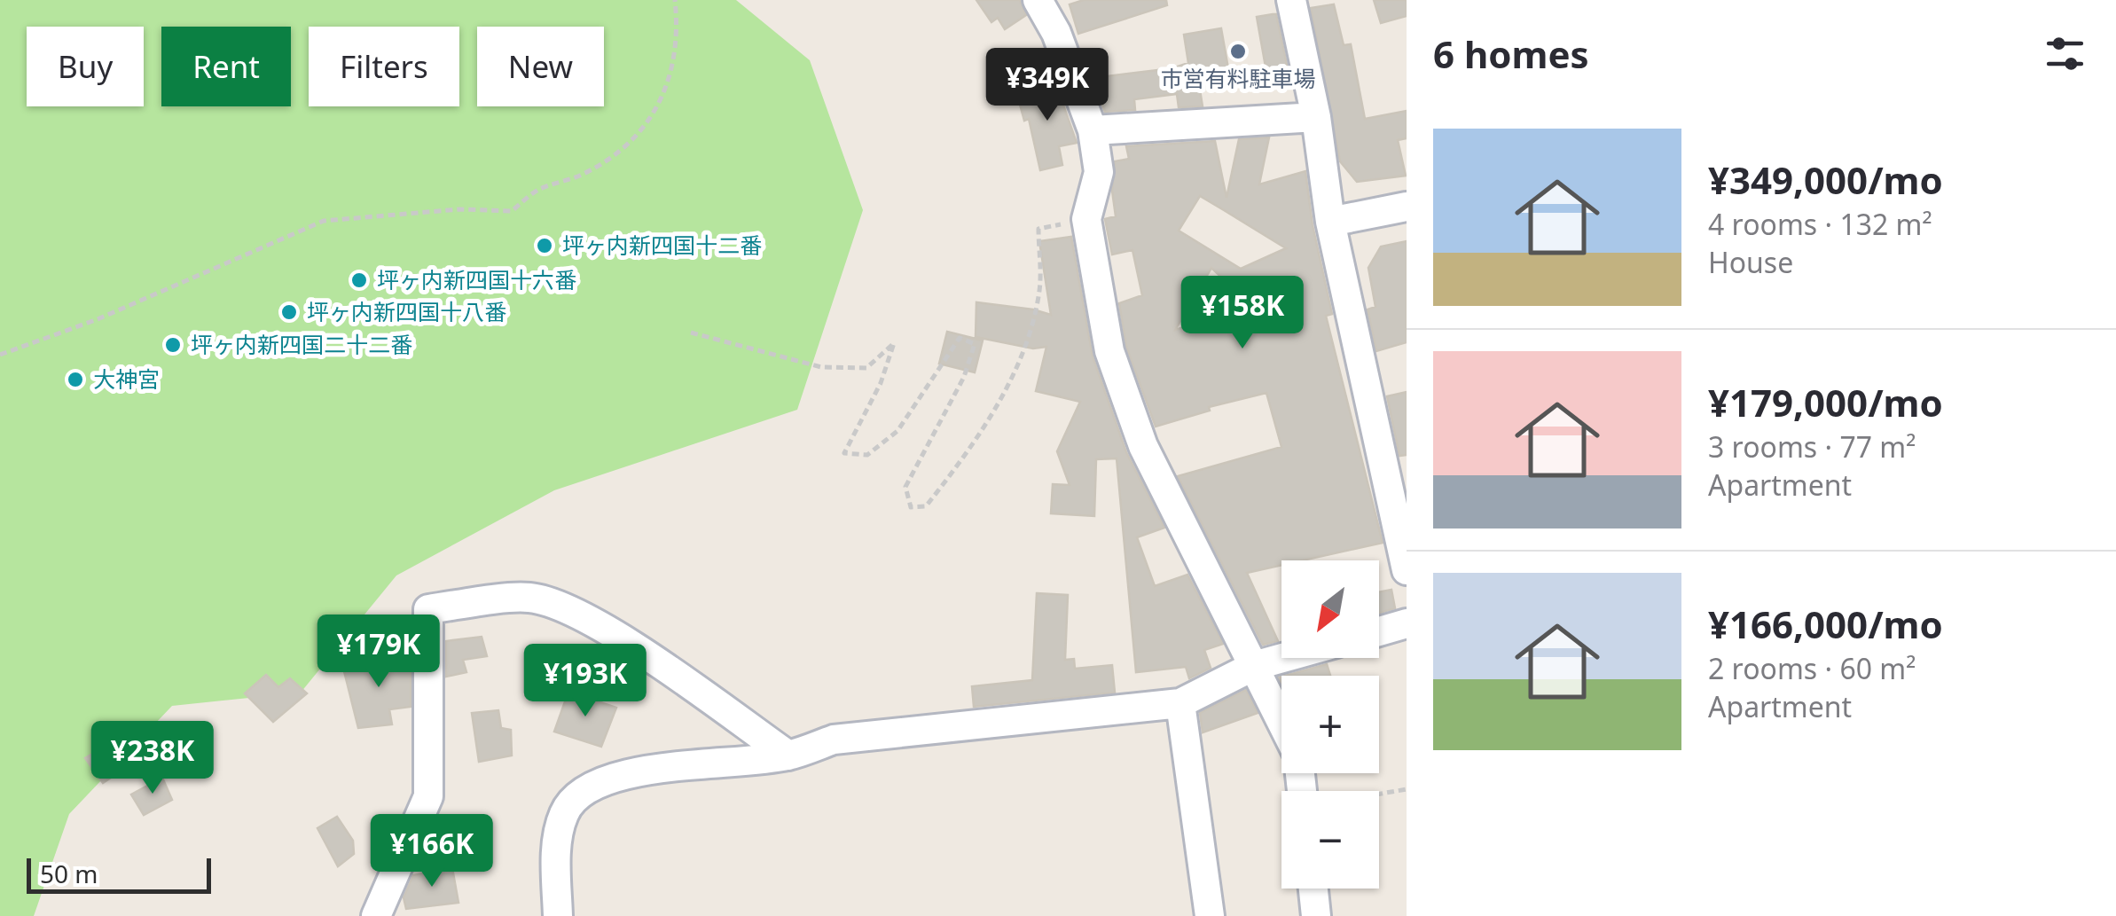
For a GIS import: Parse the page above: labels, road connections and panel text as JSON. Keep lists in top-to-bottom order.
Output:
{
  "places": [
    "市営有料駐車場",
    "坪ヶ内新四国十二番",
    "坪ヶ内新四国十六番",
    "坪ヶ内新四国十八番",
    "坪ヶ内新四国二十二番",
    "大神宮"
  ],
  "scale_bar": "50 m",
  "north": "bottom left",
  "page": {
    "heading": "6 homes",
    "chip": [
      "Buy",
      "Rent",
      "Filters",
      "New"
    ],
    "price": [
      "¥349K",
      "¥158K",
      "¥179K",
      "¥193K",
      "¥238K",
      "¥166K"
    ],
    "list": [
      {
        "name": "¥349,000/mo",
        "note": "4 rooms · 132 m² · House"
      },
      {
        "name": "¥179,000/mo",
        "note": "3 rooms · 77 m² · Apartment"
      },
      {
        "name": "¥166,000/mo",
        "note": "2 rooms · 60 m² · Apartment"
      }
    ],
    "map_buttons": ["+", "−"],
    "scale": "50 m"
  }
}
